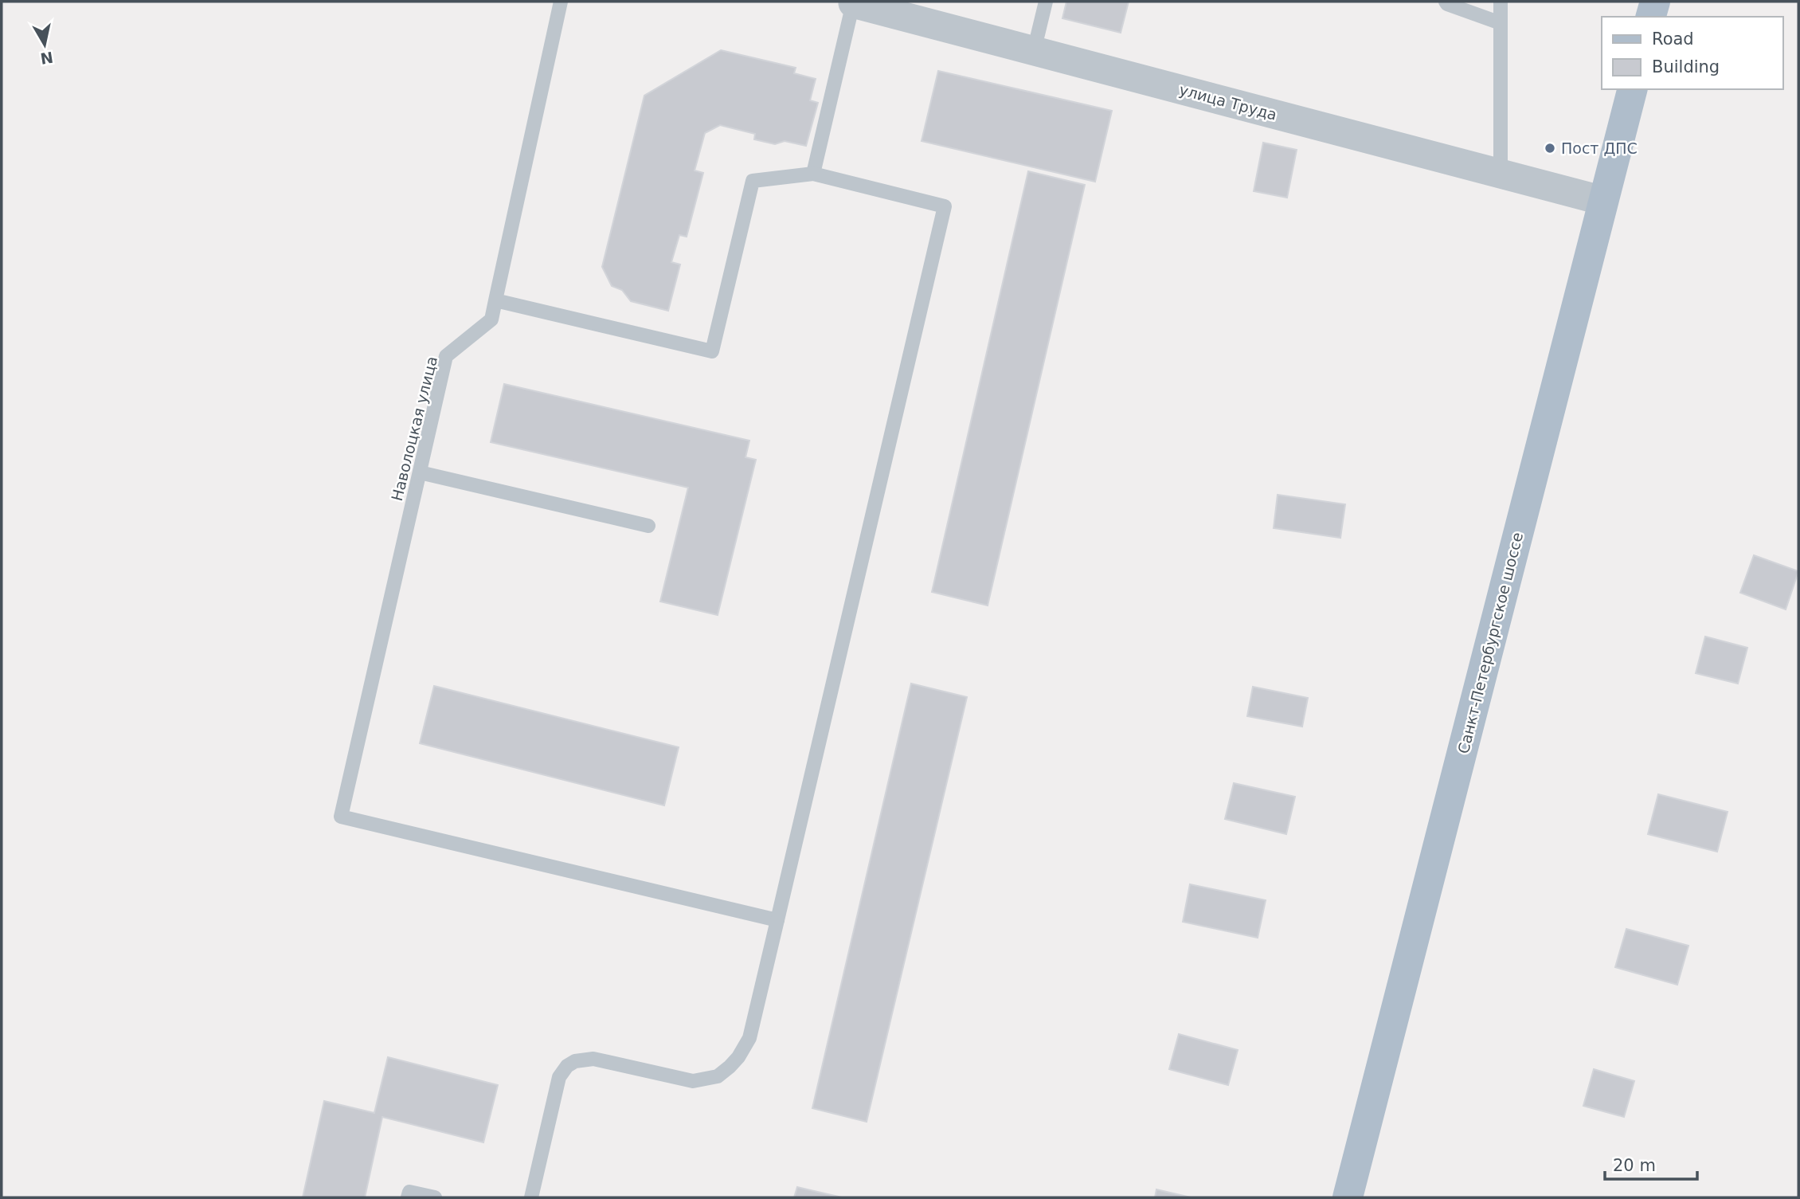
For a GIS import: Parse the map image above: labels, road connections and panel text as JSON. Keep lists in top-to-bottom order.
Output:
{
  "streets": {
    "main road": ["Санкт-Петербургское шоссе"],
    "street": ["улица Труда"],
    "lane": ["Наволоцкая улица"]
  },
  "crossings": [
    ["улица Труда", "Санкт-Петербургское шоссе"]
  ],
  "places": ["Пост ДПС"],
  "legend": ["Road", "Building"],
  "scale_bar": "20 m",
  "north": "bottom"
}
